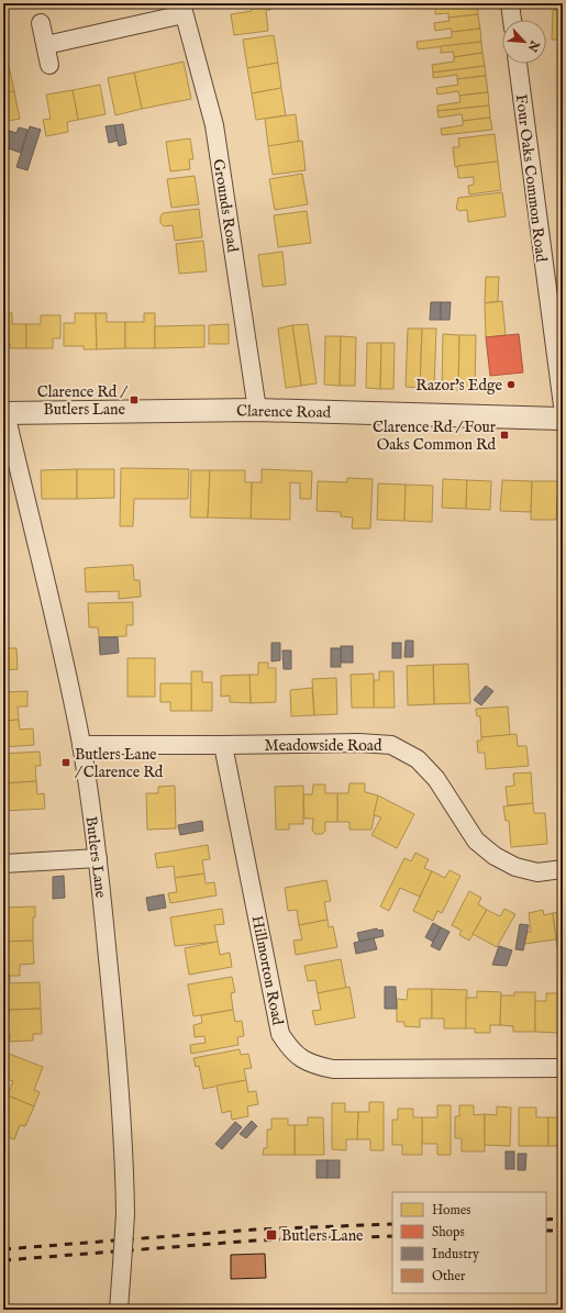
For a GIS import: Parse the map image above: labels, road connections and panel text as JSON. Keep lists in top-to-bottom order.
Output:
{
  "streets": {
    "street": [
      "Four Oaks Common Road",
      "Grounds Road",
      "Clarence Road",
      "Meadowside Road",
      "Butlers Lane",
      "Hillmorton Road"
    ]
  },
  "crossings": [
    ["Grounds Road", "Clarence Road"],
    ["Clarence Road", "Butlers Lane"],
    ["Meadowside Road", "Butlers Lane"],
    ["Meadowside Road", "Hillmorton Road"]
  ],
  "places": {
    "other": ["Razor's Edge"],
    "transit": [
      "Clarence Rd / Butlers Lane",
      "Clarence Rd / Four Oaks Common Rd",
      "Butlers Lane / Clarence Rd",
      "Butlers Lane"
    ]
  },
  "legend": [
    "Homes",
    "Shops",
    "Industry",
    "Other"
  ],
  "north": "bottom right"
}
